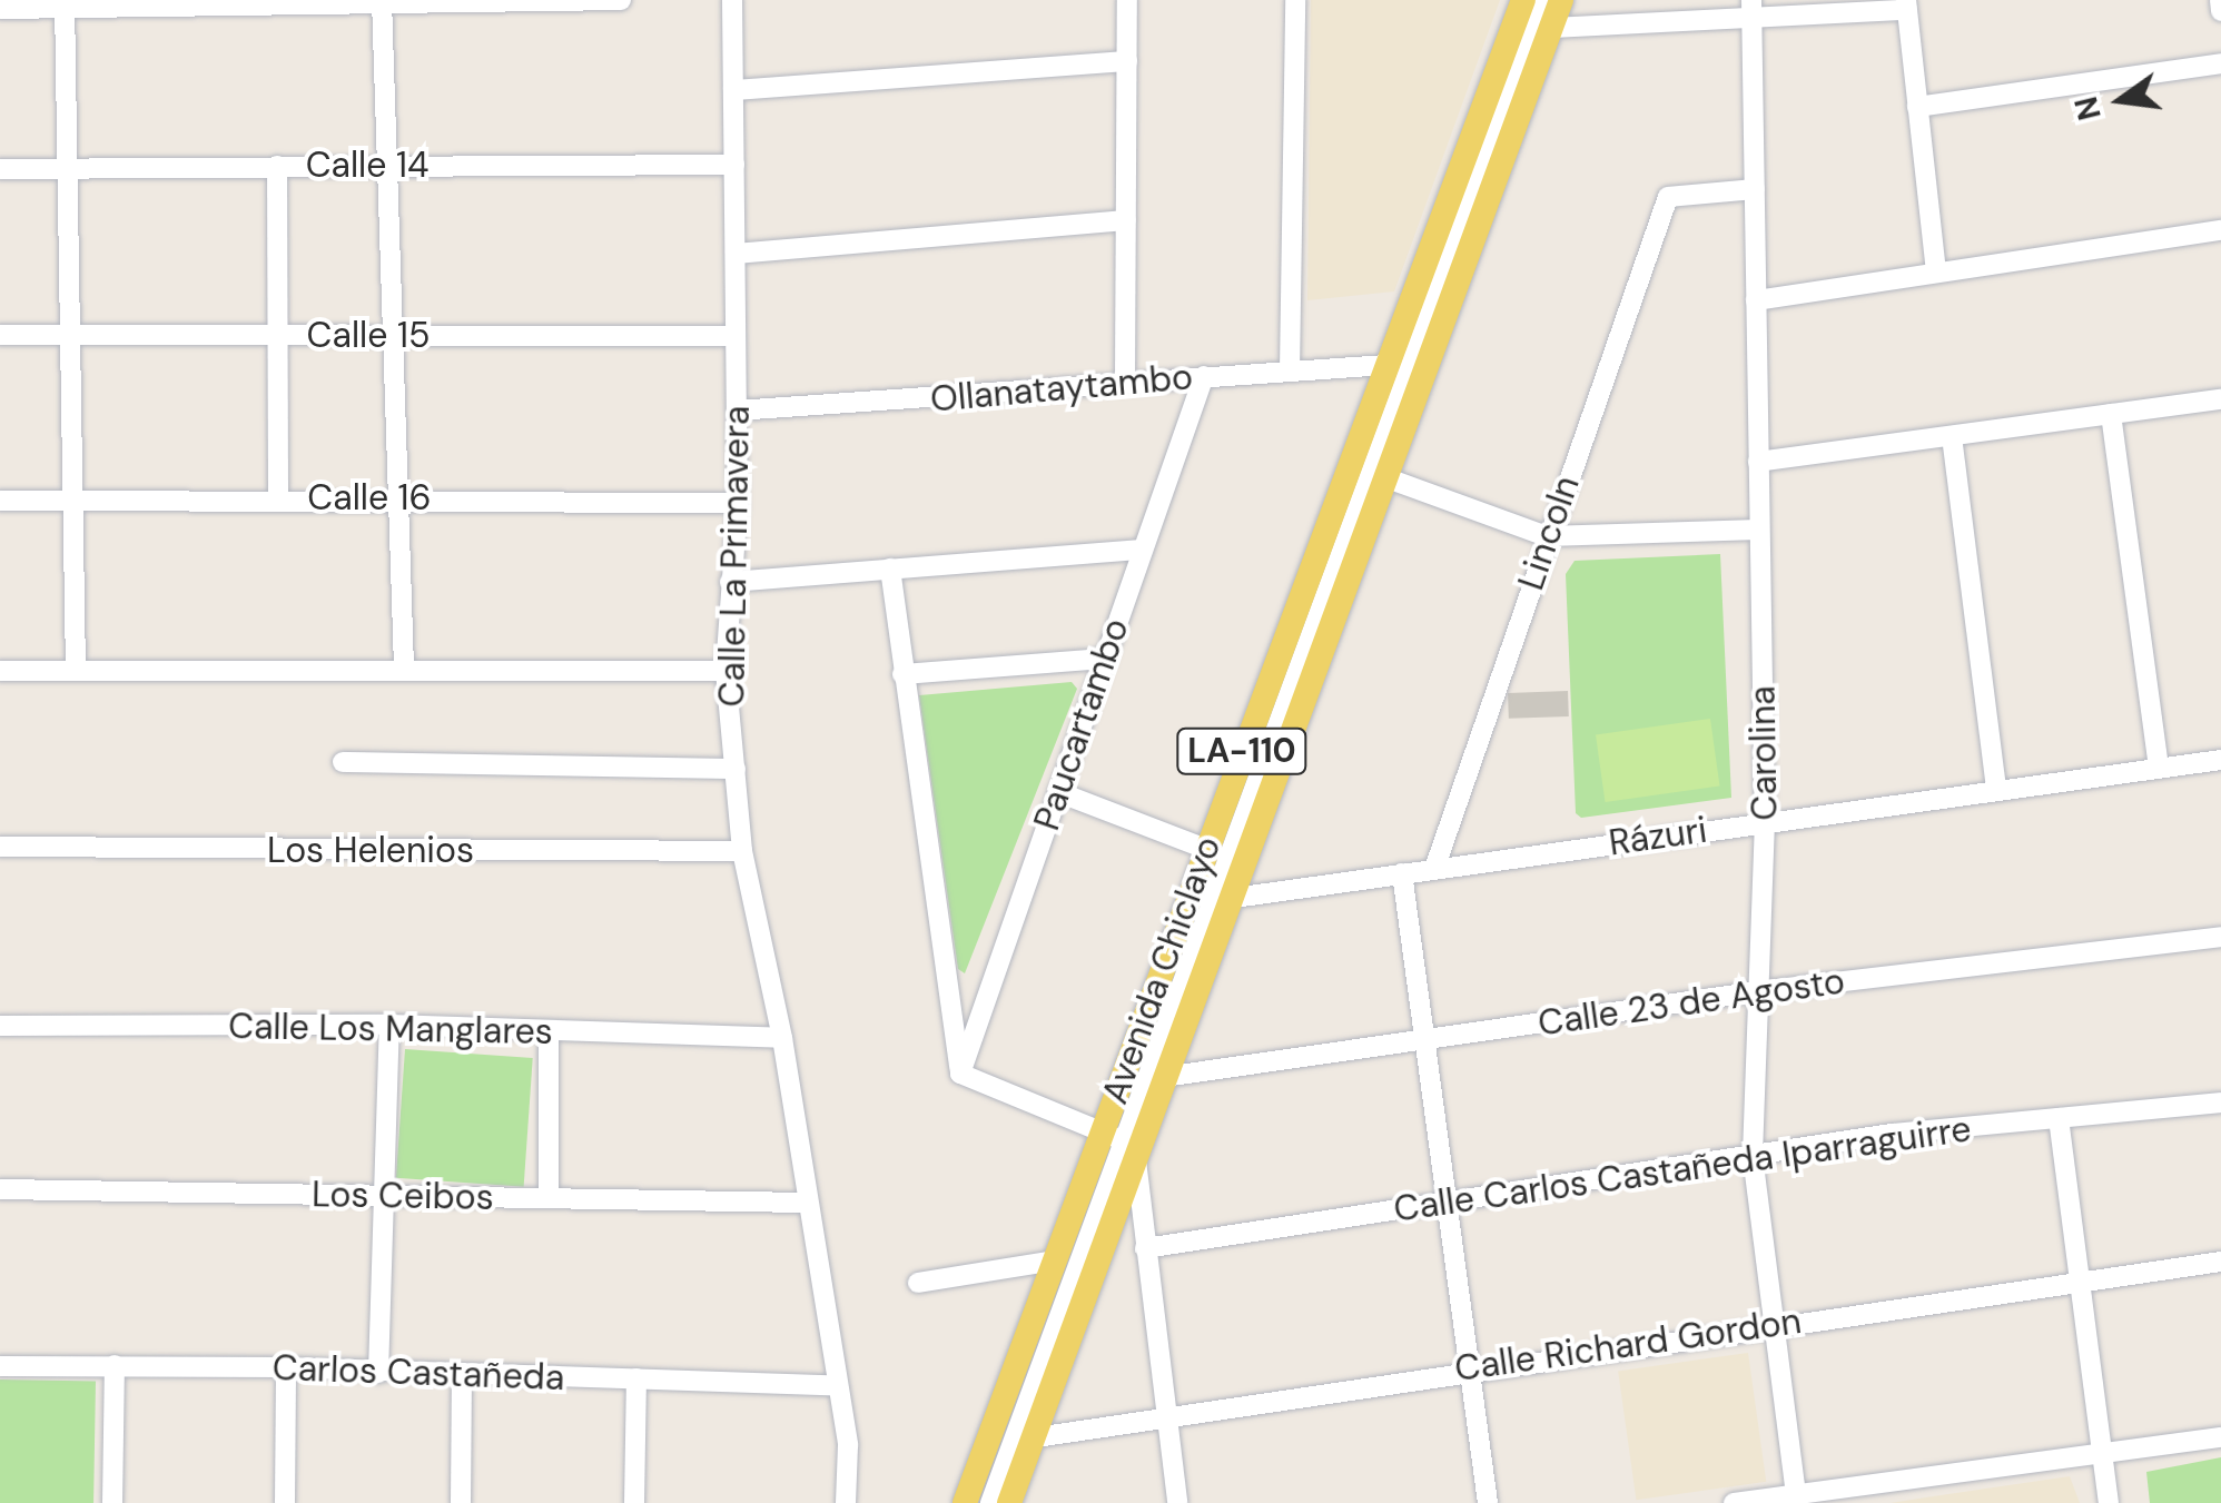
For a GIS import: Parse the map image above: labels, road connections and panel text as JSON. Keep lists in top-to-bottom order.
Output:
{
  "streets": {
    "main road": ["LA-110", "Avenida Chiclayo"],
    "street": [
      "Calle 14",
      "Calle 15",
      "Ollanataytambo",
      "Calle 16",
      "Lincoln",
      "Calle La Primavera",
      "Paucartambo",
      "Carolina",
      "Rázuri",
      "Los Helenios",
      "Calle 23 de Agosto",
      "Calle Los Manglares",
      "Calle Carlos Castañeda Iparraguirre",
      "Los Ceibos",
      "Calle Richard Gordon",
      "Carlos Castañeda"
    ]
  },
  "crossings": [
    ["Calle 14", "Calle La Primavera"],
    ["Calle 15", "Calle La Primavera"],
    ["Ollanataytambo", "Calle La Primavera"],
    ["Ollanataytambo", "Paucartambo"],
    ["Ollanataytambo", "Avenida Chiclayo"],
    ["Calle 16", "Calle La Primavera"],
    ["Lincoln", "Carolina"],
    ["Lincoln", "Rázuri"],
    ["Calle La Primavera", "Los Helenios"],
    ["Calle La Primavera", "Calle Los Manglares"],
    ["Calle La Primavera", "Los Ceibos"],
    ["Calle La Primavera", "Carlos Castañeda"],
    ["Carolina", "Rázuri"],
    ["Carolina", "Calle 23 de Agosto"],
    ["Carolina", "Calle Carlos Castañeda Iparraguirre"],
    ["Carolina", "Calle Richard Gordon"],
    ["Rázuri", "Avenida Chiclayo"],
    ["Avenida Chiclayo", "Calle 23 de Agosto"],
    ["Avenida Chiclayo", "Calle Richard Gordon"]
  ],
  "north": "left"
}
